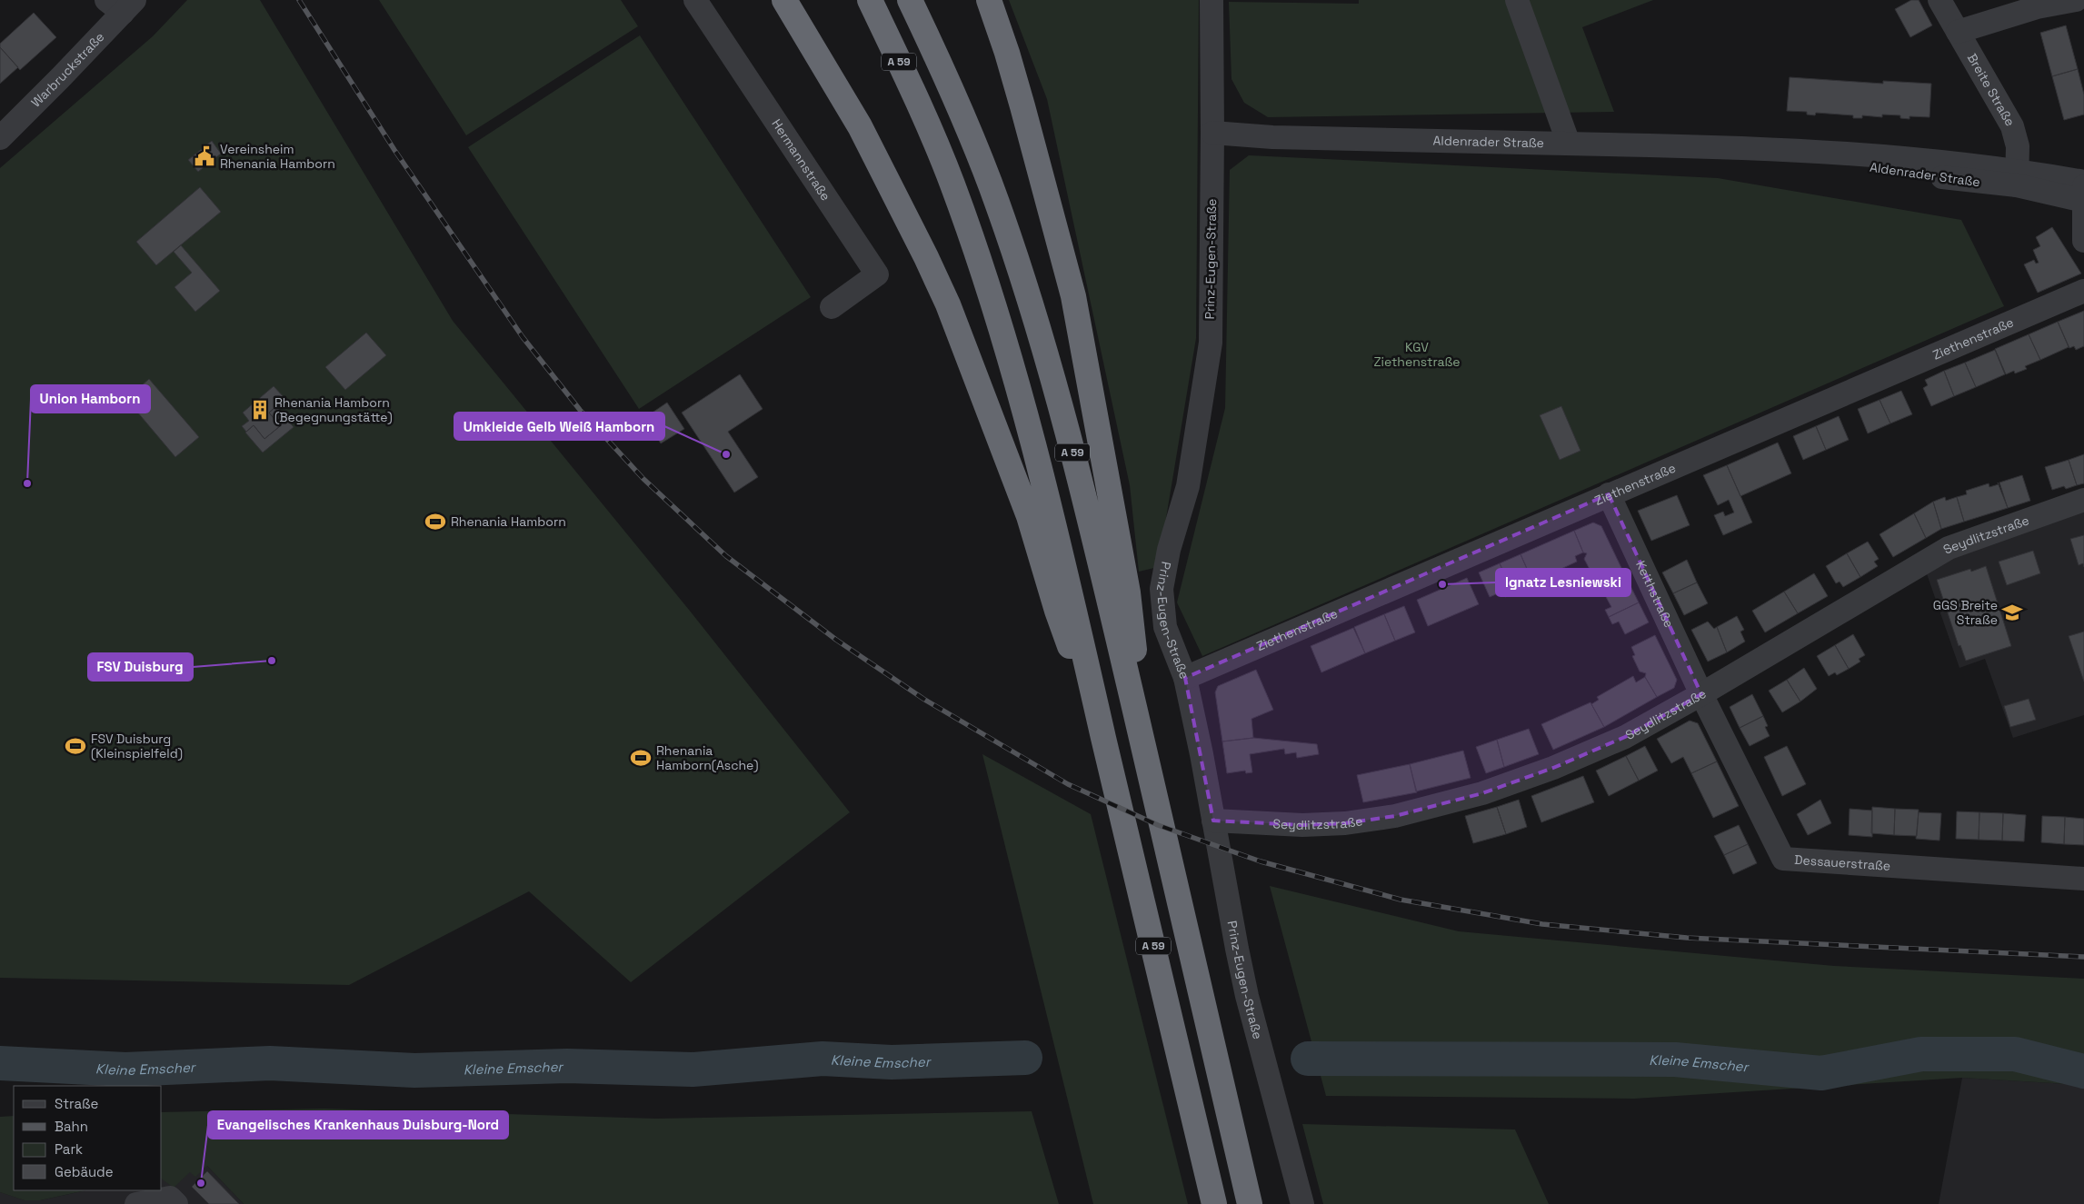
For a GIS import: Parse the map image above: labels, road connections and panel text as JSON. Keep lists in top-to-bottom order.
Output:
{
  "streets": {
    "highway": ["A 59"],
    "street": [
      "Warbruckstraße",
      "Breite Straße",
      "Aldenrader Straße",
      "Hermannstraße",
      "Prinz-Eugen-Straße",
      "Ziethenstraße",
      "Seydlitzstraße",
      "Keithstraße",
      "Dessauerstraße"
    ]
  },
  "crossings": [
    ["Breite Straße", "Aldenrader Straße"],
    ["Aldenrader Straße", "Prinz-Eugen-Straße"],
    ["Prinz-Eugen-Straße", "Ziethenstraße"],
    ["Prinz-Eugen-Straße", "Seydlitzstraße"],
    ["Ziethenstraße", "Keithstraße"],
    ["Seydlitzstraße", "Keithstraße"],
    ["Seydlitzstraße", "Dessauerstraße"],
    ["Keithstraße", "Dessauerstraße"]
  ],
  "water": ["Kleine Emscher"],
  "parks": ["KGV Ziethenstraße"],
  "places": {
    "public building": ["Vereinsheim Rhenania Hamborn"],
    "building": ["Rhenania Hamborn (Begegnungstätte)"],
    "other": [
      "Umkleide Gelb Weiß Hamborn",
      "Union Hamborn",
      "Ignatz Lesniewski",
      "FSV Duisburg",
      "Evangelisches Krankenhaus Duisburg-Nord"
    ],
    "sports": ["Rhenania Hamborn", "FSV Duisburg (Kleinspielfeld)", "Rhenania Hamborn(Asche)"],
    "school or university": ["GGS Breite Straße"]
  },
  "legend": [
    "Straße",
    "Bahn",
    "Park",
    "Gebäude"
  ]
}
